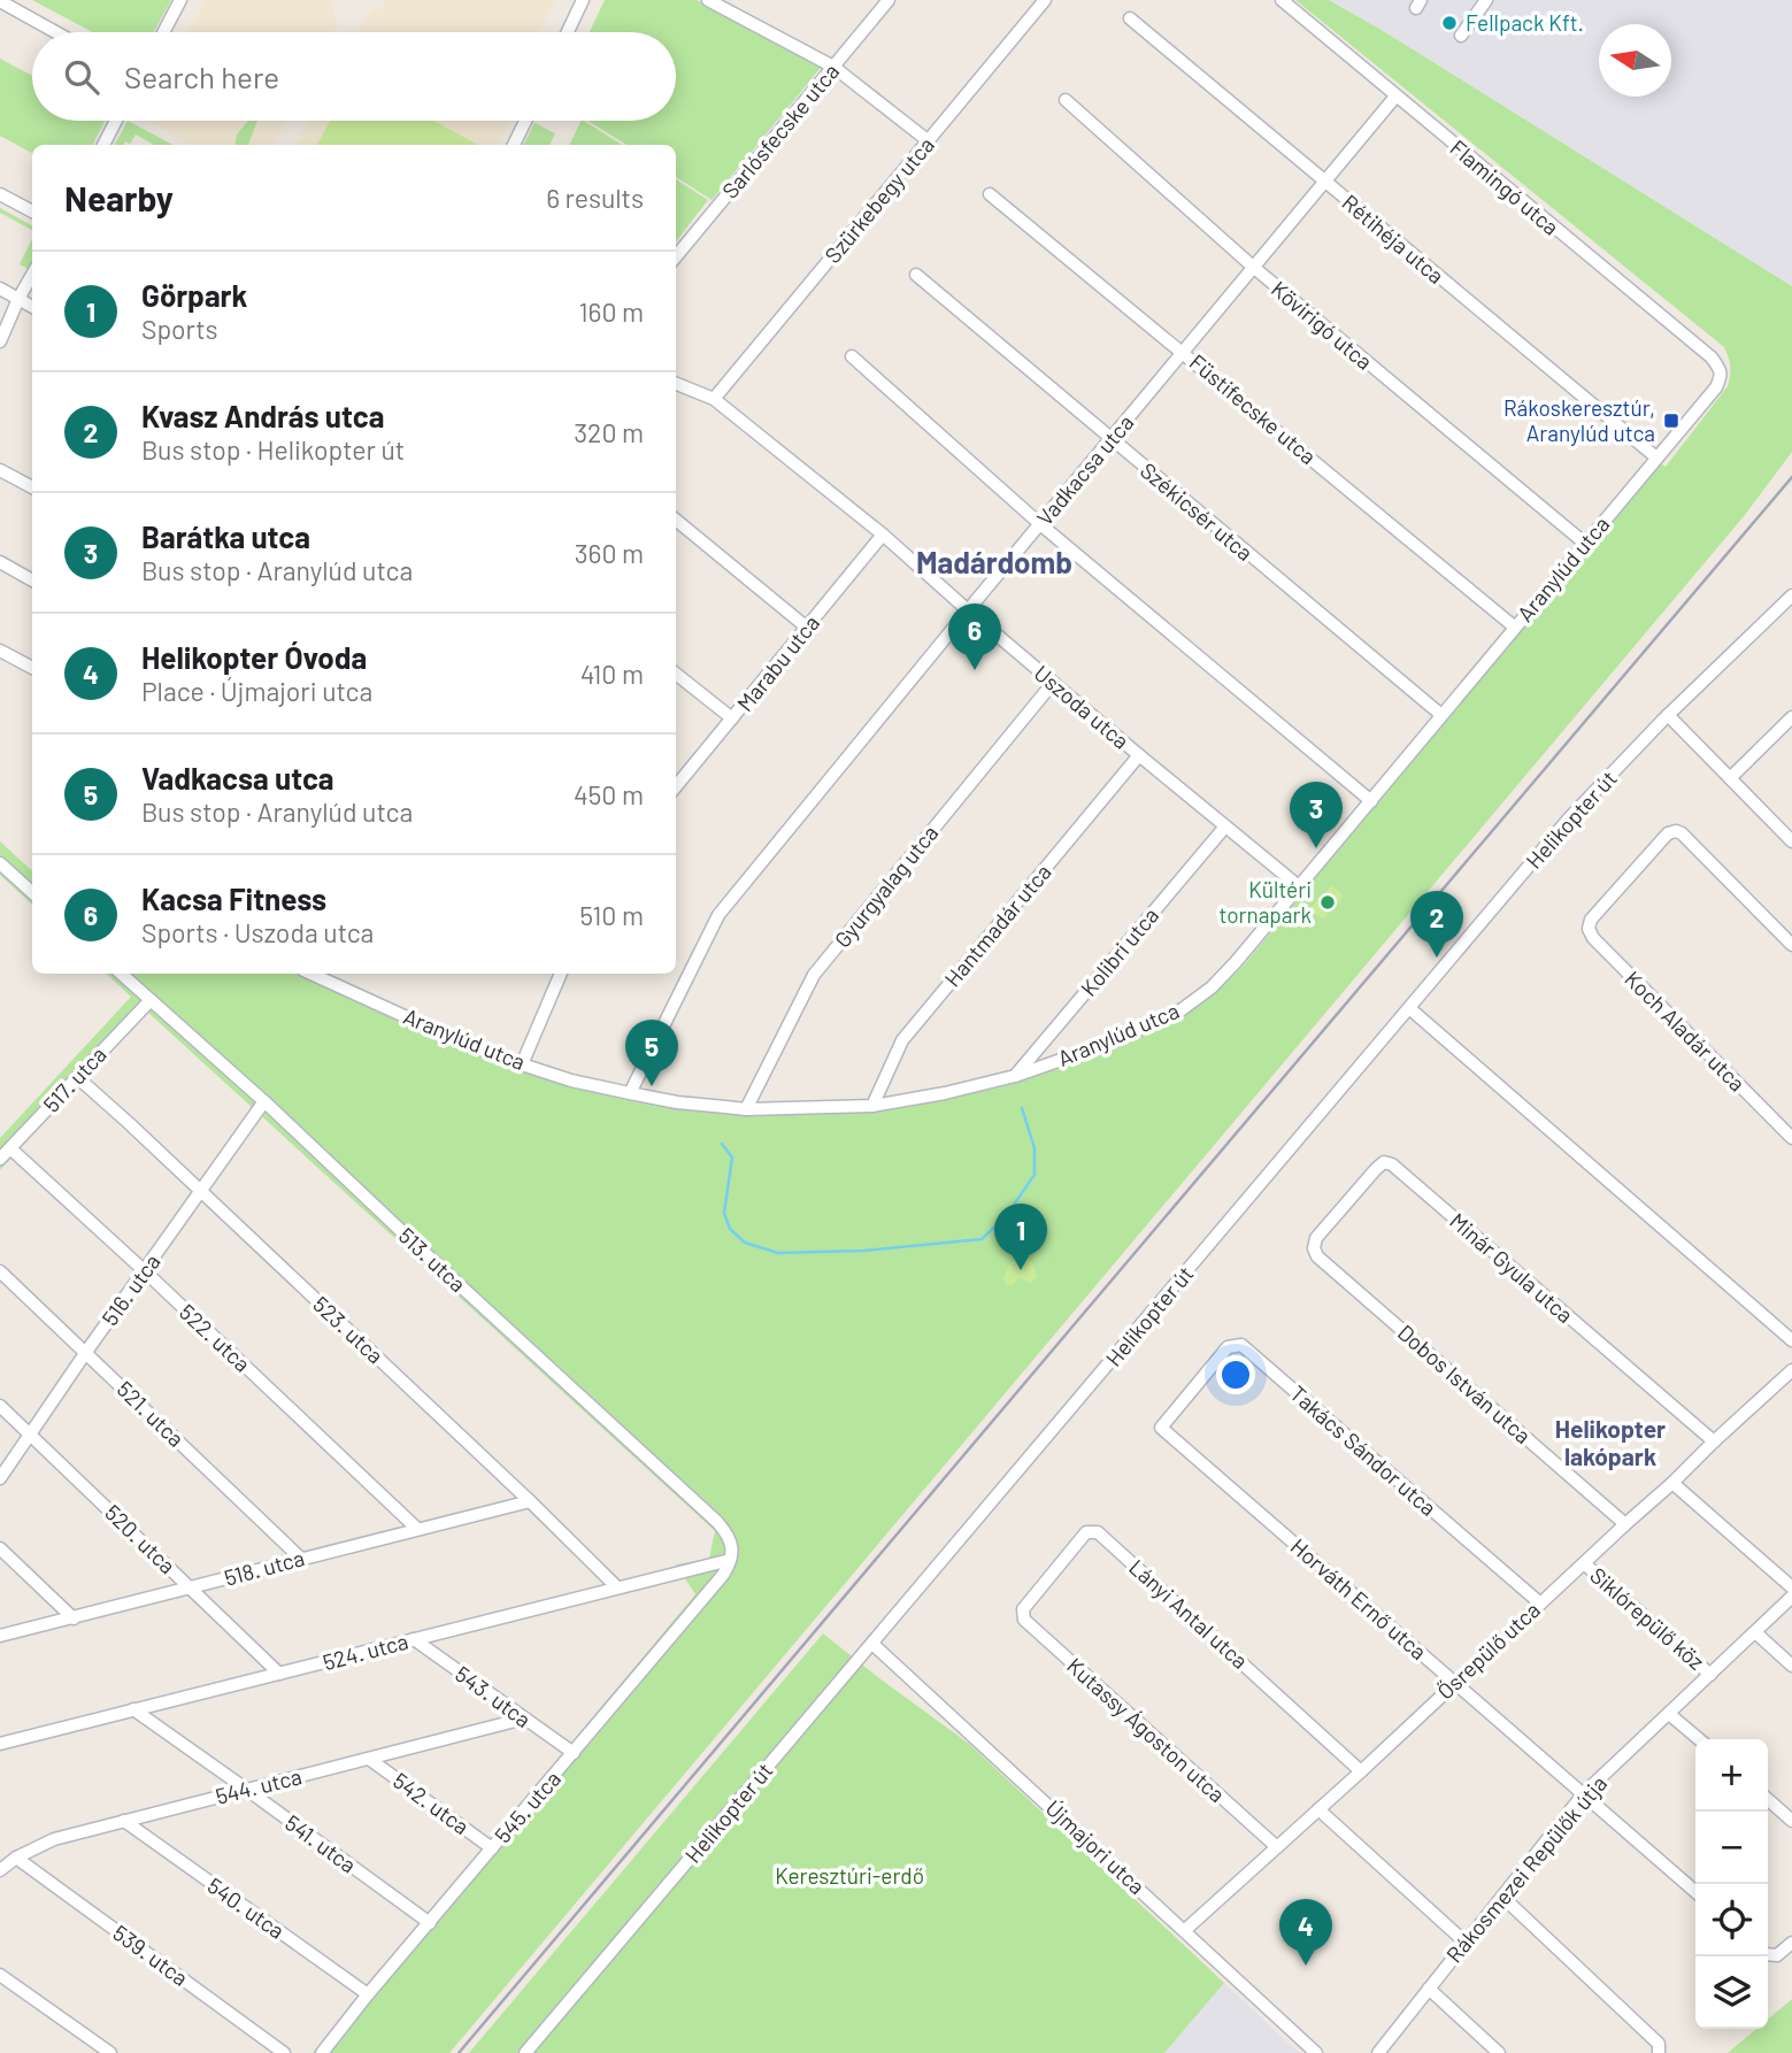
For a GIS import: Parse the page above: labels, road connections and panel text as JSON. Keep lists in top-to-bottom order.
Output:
{
  "streets": {
    "street": [
      "Sarlósfecske utca",
      "Flamingó utca",
      "Szürkebegy utca",
      "Rétihéja utca",
      "Kövirigó utca",
      "Füstifecske utca",
      "Vadkacsa utca",
      "Székicsér utca",
      "Aranylúd utca",
      "Marabu utca",
      "Uszoda utca",
      "Helikopter út",
      "Gyurgyalag utca",
      "Hantmadár utca",
      "Kolibri utca",
      "Koch Aladár utca",
      "517. utca",
      "513. utca",
      "Minár Gyula utca",
      "516. utca",
      "523. utca",
      "522. utca",
      "Dobos István utca",
      "521. utca",
      "Takács Sándor utca",
      "520. utca",
      "518. utca",
      "Horváth Ernő utca",
      "Lányi Antal utca",
      "Siklórepülő köz",
      "Ősrepülő utca",
      "524. utca",
      "543. utca",
      "Kutassy Ágoston utca",
      "544. utca",
      "542. utca",
      "545. utca",
      "541. utca",
      "Újmajori utca",
      "Rákosmezei Repülők útja",
      "540. utca",
      "539. utca"
    ]
  },
  "crossings": [
    ["Flamingó utca", "Vadkacsa utca"],
    ["Flamingó utca", "Aranylúd utca"],
    ["Szürkebegy utca", "Uszoda utca"],
    ["Rétihéja utca", "Vadkacsa utca"],
    ["Rétihéja utca", "Aranylúd utca"],
    ["Kövirigó utca", "Vadkacsa utca"],
    ["Kövirigó utca", "Aranylúd utca"],
    ["Füstifecske utca", "Vadkacsa utca"],
    ["Füstifecske utca", "Aranylúd utca"],
    ["Vadkacsa utca", "Székicsér utca"],
    ["Vadkacsa utca", "Aranylúd utca"],
    ["Vadkacsa utca", "Uszoda utca"],
    ["Székicsér utca", "Aranylúd utca"],
    ["Aranylúd utca", "Uszoda utca"],
    ["Aranylúd utca", "Gyurgyalag utca"],
    ["Aranylúd utca", "Hantmadár utca"],
    ["Aranylúd utca", "Kolibri utca"],
    ["Marabu utca", "Uszoda utca"],
    ["Uszoda utca", "Gyurgyalag utca"],
    ["Uszoda utca", "Hantmadár utca"],
    ["Uszoda utca", "Kolibri utca"],
    ["Helikopter út", "Újmajori utca"],
    ["517. utca", "513. utca"],
    ["517. utca", "523. utca"],
    ["517. utca", "522. utca"],
    ["513. utca", "516. utca"],
    ["513. utca", "524. utca"],
    ["513. utca", "545. utca"],
    ["Minár Gyula utca", "Dobos István utca"],
    ["Minár Gyula utca", "Ősrepülő utca"],
    ["516. utca", "523. utca"],
    ["516. utca", "522. utca"],
    ["516. utca", "521. utca"],
    ["516. utca", "520. utca"],
    ["523. utca", "518. utca"],
    ["523. utca", "524. utca"],
    ["522. utca", "518. utca"],
    ["Dobos István utca", "Ősrepülő utca"],
    ["521. utca", "518. utca"],
    ["Takács Sándor utca", "Horváth Ernő utca"],
    ["Takács Sándor utca", "Ősrepülő utca"],
    ["520. utca", "518. utca"],
    ["520. utca", "524. utca"],
    ["Horváth Ernő utca", "Ősrepülő utca"],
    ["Horváth Ernő utca", "Rákosmezei Repülők útja"],
    ["Lányi Antal utca", "Ősrepülő utca"],
    ["Lányi Antal utca", "Kutassy Ágoston utca"],
    ["Siklórepülő köz", "Ősrepülő utca"],
    ["Siklórepülő köz", "Rákosmezei Repülők útja"],
    ["Ősrepülő utca", "Kutassy Ágoston utca"],
    ["Ősrepülő utca", "Újmajori utca"],
    ["524. utca", "543. utca"],
    ["524. utca", "545. utca"],
    ["524. utca", "541. utca"],
    ["543. utca", "544. utca"],
    ["543. utca", "545. utca"],
    ["544. utca", "542. utca"],
    ["544. utca", "541. utca"],
    ["544. utca", "540. utca"],
    ["544. utca", "539. utca"],
    ["542. utca", "545. utca"],
    ["545. utca", "541. utca"],
    ["545. utca", "540. utca"]
  ],
  "districts": ["Madárdomb", "Helikopter lakópark"],
  "parks": ["Keresztúri-erdő"],
  "places": {
    "other": ["Fellpack Kft.", "Kültéri tornapark"],
    "transit": ["Rákoskeresztúr, Aranylúd utca"]
  },
  "north": "left",
  "page": {
    "search": "Search here",
    "heading": ["Nearby", "6 results"],
    "list": [
      {
        "mark": "1",
        "name": "Görpark",
        "note": "Sports",
        "value": "160 m"
      },
      {
        "mark": "2",
        "name": "Kvasz András utca",
        "note": "Bus stop · Helikopter út",
        "value": "320 m"
      },
      {
        "mark": "3",
        "name": "Barátka utca",
        "note": "Bus stop · Aranylúd utca",
        "value": "360 m"
      },
      {
        "mark": "4",
        "name": "Helikopter Óvoda",
        "note": "Place · Újmajori utca",
        "value": "410 m"
      },
      {
        "mark": "5",
        "name": "Vadkacsa utca",
        "note": "Bus stop · Aranylúd utca",
        "value": "450 m"
      },
      {
        "mark": "6",
        "name": "Kacsa Fitness",
        "note": "Sports · Uszoda utca",
        "value": "510 m"
      }
    ],
    "pins": [
      "6",
      "3",
      "2",
      "5",
      "1",
      "4"
    ],
    "map_buttons": ["+", "−"]
  }
}
